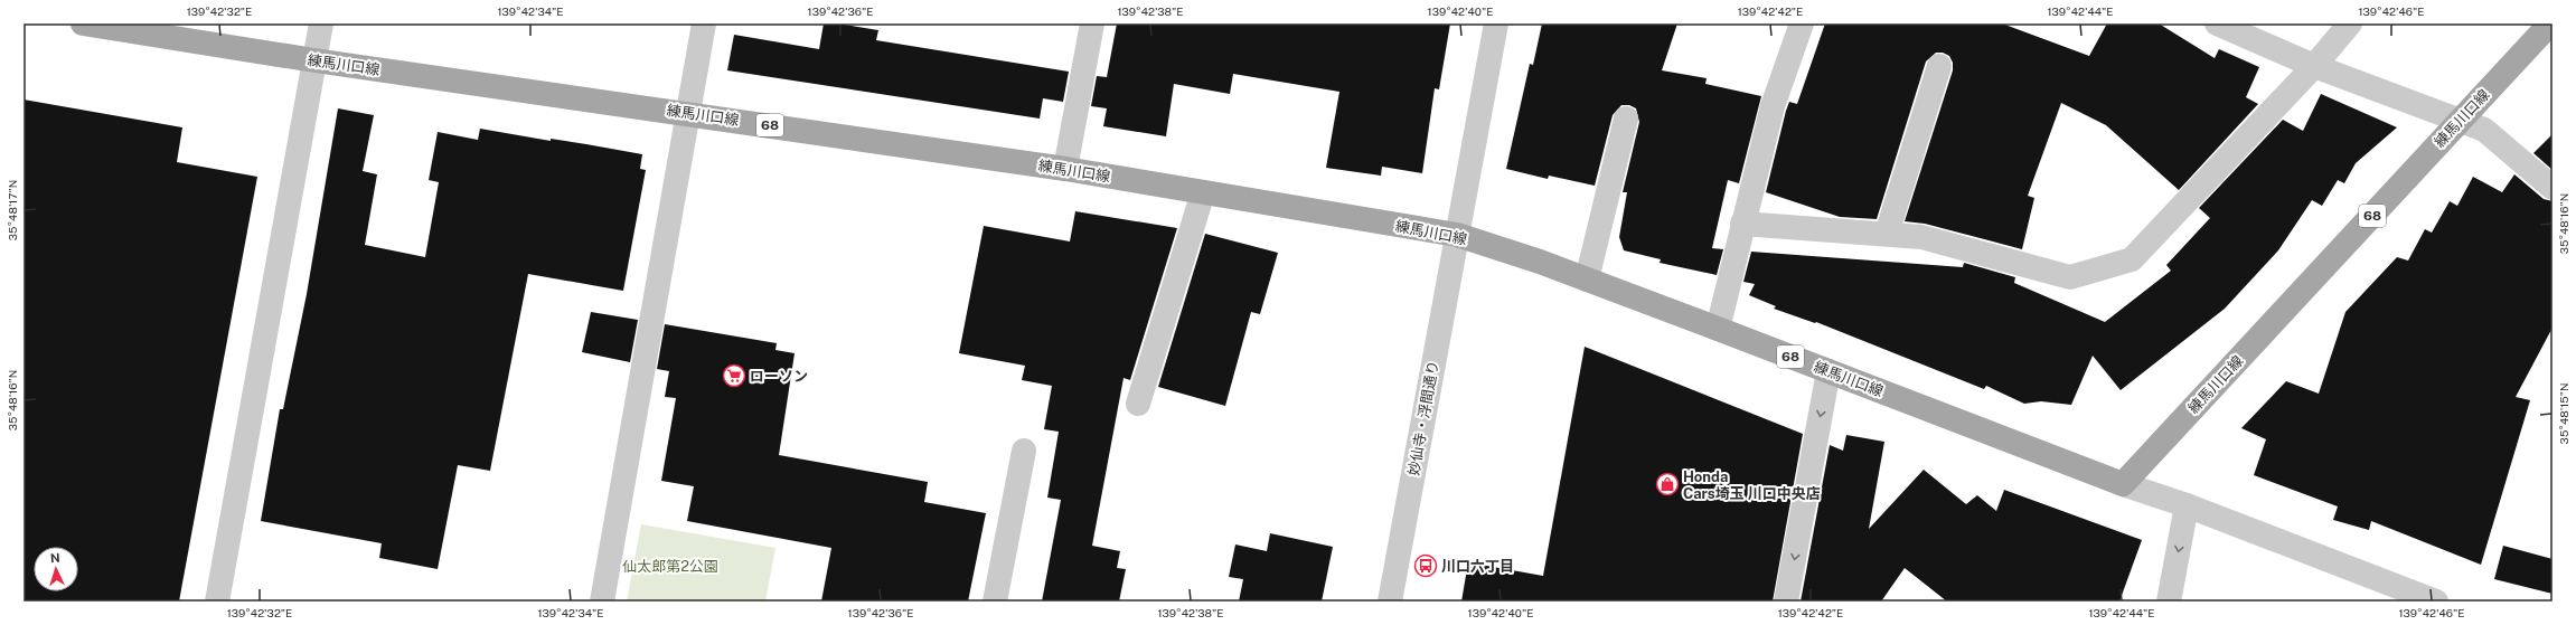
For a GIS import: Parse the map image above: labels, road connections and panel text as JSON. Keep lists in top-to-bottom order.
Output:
{
  "streets": {
    "main road": ["練馬川口線", "68"],
    "street": ["妙仙寺・浮間通り"]
  },
  "crossings": [
    ["練馬川口線", "妙仙寺・浮間通り"]
  ],
  "parks": ["仙太郎第2公園"],
  "places": {
    "supermarket": ["ローソン"],
    "shop": ["Honda Cars埼玉 川口中央店"],
    "bus stop": ["川口六丁目"]
  },
  "north": "top",
  "coordinates": [
    "139°42'32\"E",
    "139°42'34\"E",
    "139°42'36\"E",
    "139°42'38\"E",
    "139°42'40\"E",
    "139°42'42\"E",
    "139°42'44\"E",
    "139°42'46\"E",
    "35°48'17\"N",
    "35°48'16\"N",
    "35°48'15\"N"
  ]
}
